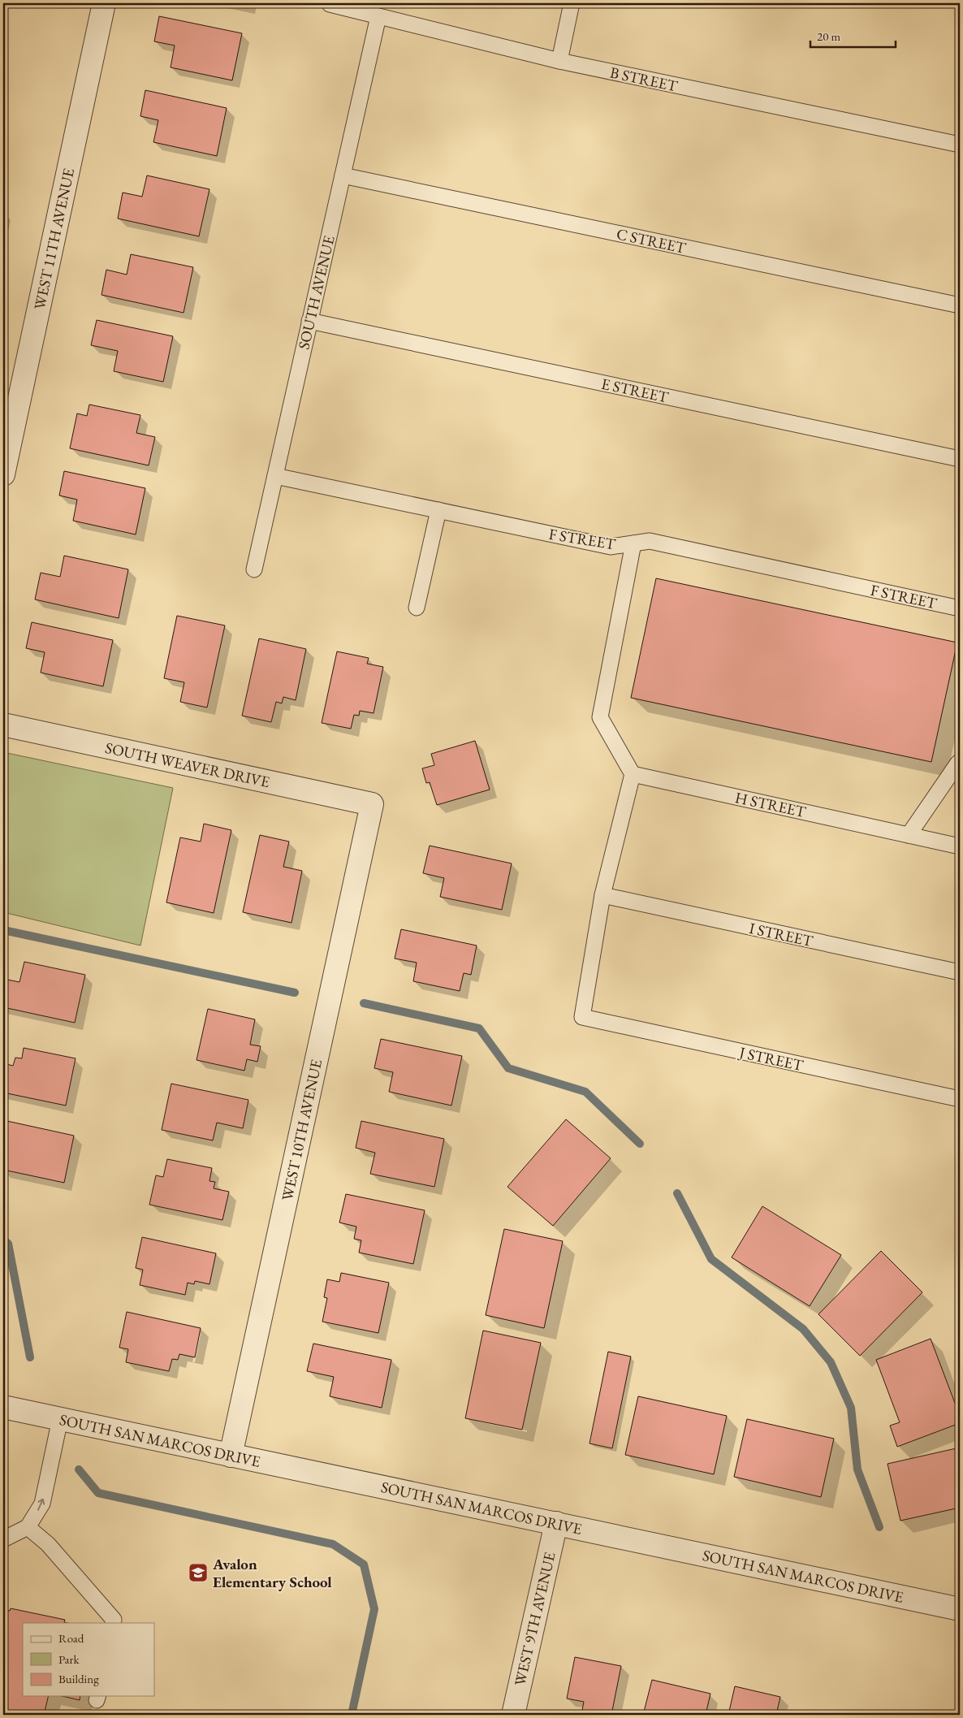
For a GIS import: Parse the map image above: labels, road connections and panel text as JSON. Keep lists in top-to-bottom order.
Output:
{
  "streets": {
    "street": [
      "WEST 11TH AVENUE",
      "SOUTH WEAVER DRIVE",
      "WEST 10TH AVENUE",
      "SOUTH SAN MARCOS DRIVE",
      "WEST 9TH AVENUE"
    ],
    "lane": [
      "B STREET",
      "C STREET",
      "SOUTH AVENUE",
      "E STREET",
      "F STREET",
      "H STREET",
      "I STREET",
      "J STREET"
    ]
  },
  "crossings": [
    ["B STREET", "SOUTH AVENUE"],
    ["C STREET", "SOUTH AVENUE"],
    ["SOUTH AVENUE", "E STREET"],
    ["SOUTH AVENUE", "F STREET"],
    ["SOUTH WEAVER DRIVE", "WEST 10TH AVENUE"],
    ["I STREET", "J STREET"],
    ["WEST 10TH AVENUE", "SOUTH SAN MARCOS DRIVE"],
    ["SOUTH SAN MARCOS DRIVE", "WEST 9TH AVENUE"]
  ],
  "places": {
    "school or university": ["Avalon Elementary School"]
  },
  "legend": ["Road", "Park", "Building"],
  "scale_bar": "20 m"
}
